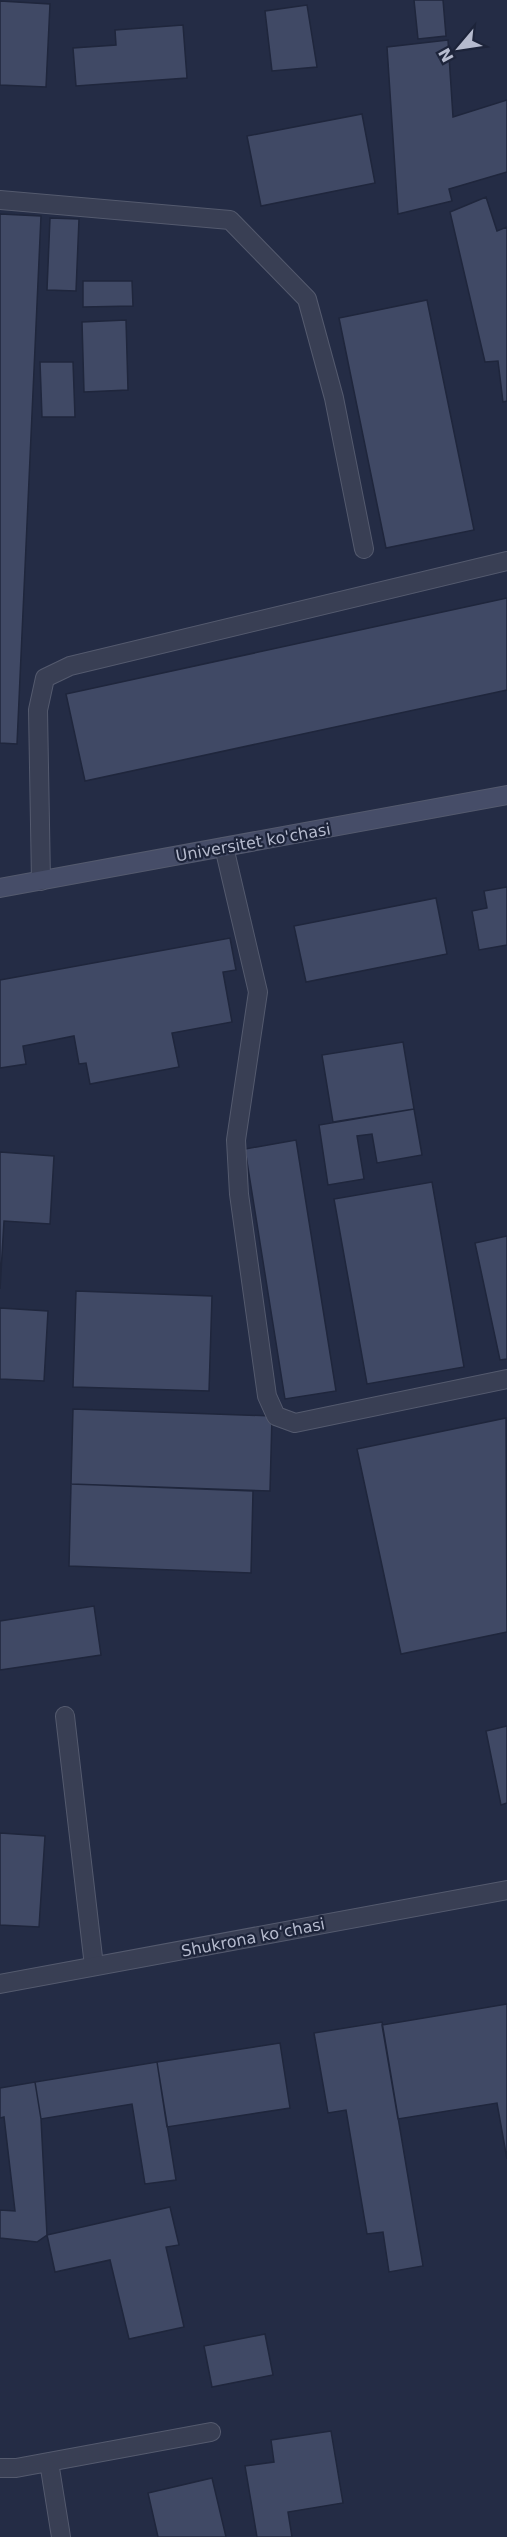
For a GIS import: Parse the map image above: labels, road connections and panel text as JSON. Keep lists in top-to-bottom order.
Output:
{
  "streets": {
    "main road": ["Universitet ko'chasi"],
    "street": ["Shukrona koʻchasi"]
  },
  "north": "bottom left"
}
